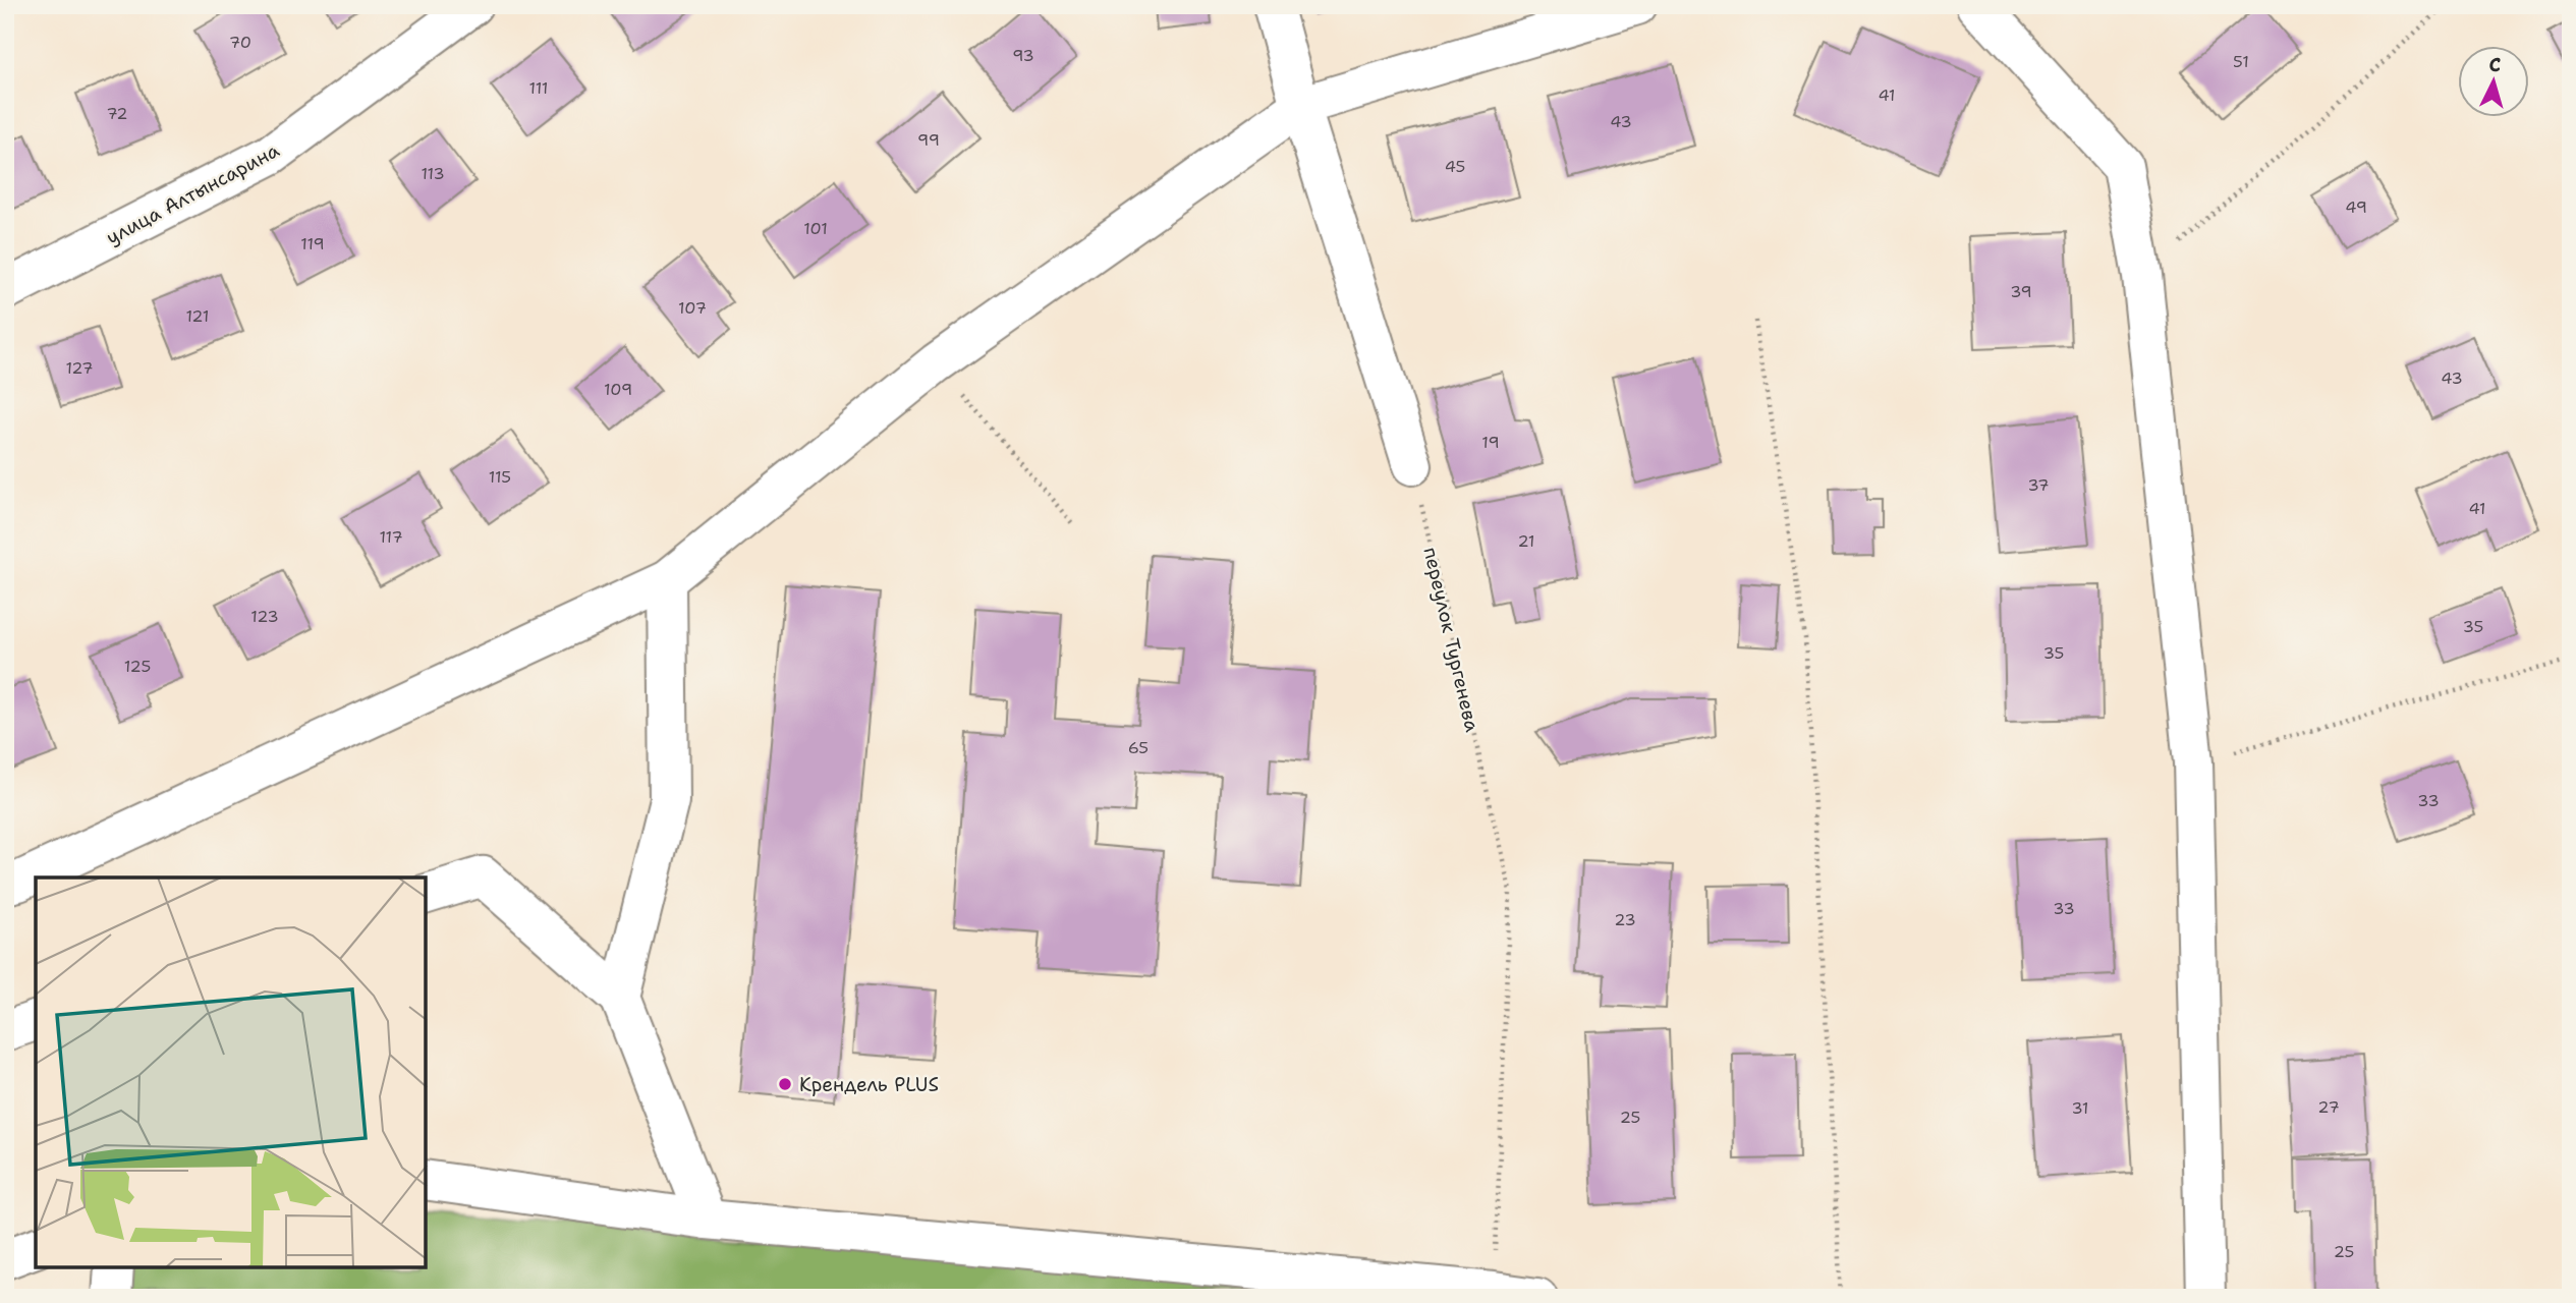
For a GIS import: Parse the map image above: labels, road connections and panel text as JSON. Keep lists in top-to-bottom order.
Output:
{
  "streets": {
    "lane": ["улица Алтынсарина"],
    "path": ["переулок Тургенева"]
  },
  "places": ["Крендель PLUS"],
  "house_numbers": [
    "70",
    "93",
    "51",
    "111",
    "41",
    "72",
    "43",
    "99",
    "45",
    "113",
    "49",
    "101",
    "119",
    "39",
    "107",
    "121",
    "127",
    "43",
    "109",
    "19",
    "115",
    "37",
    "41",
    "117",
    "21",
    "123",
    "35",
    "35",
    "125",
    "65",
    "33",
    "33",
    "23",
    "27",
    "31",
    "25",
    "25"
  ],
  "north": "top"
}
